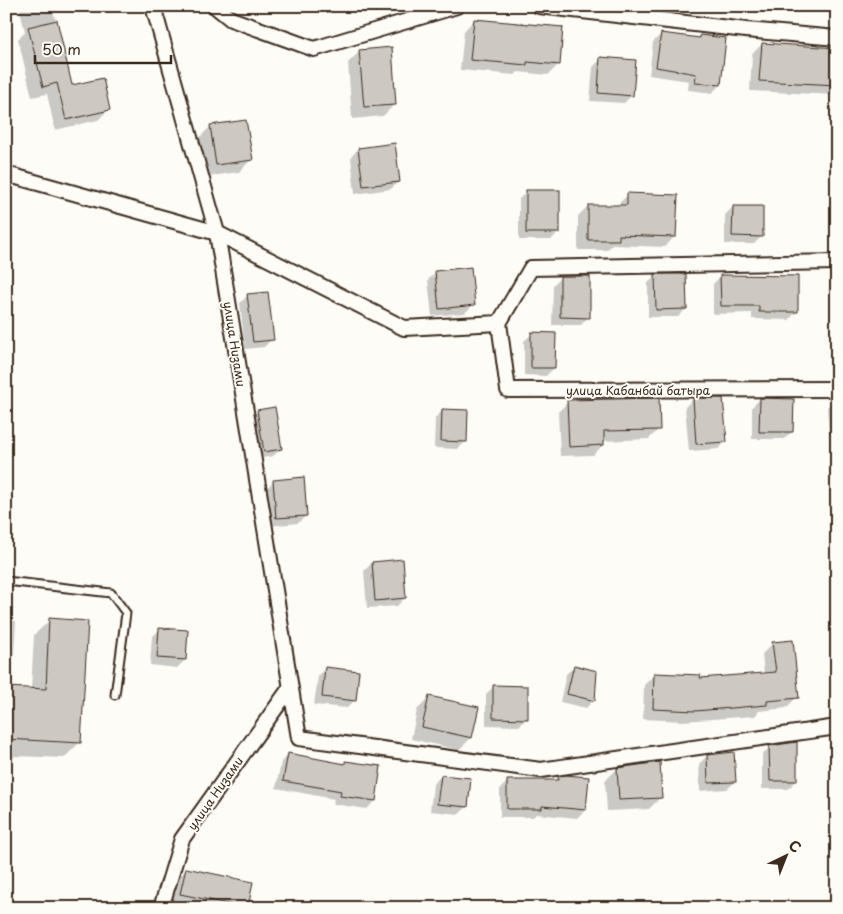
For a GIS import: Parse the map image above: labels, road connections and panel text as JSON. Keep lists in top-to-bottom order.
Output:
{
  "streets": {
    "street": ["улица Низами", "улица Кабанбай батыра"]
  },
  "scale_bar": "50 m",
  "north": "top right"
}
